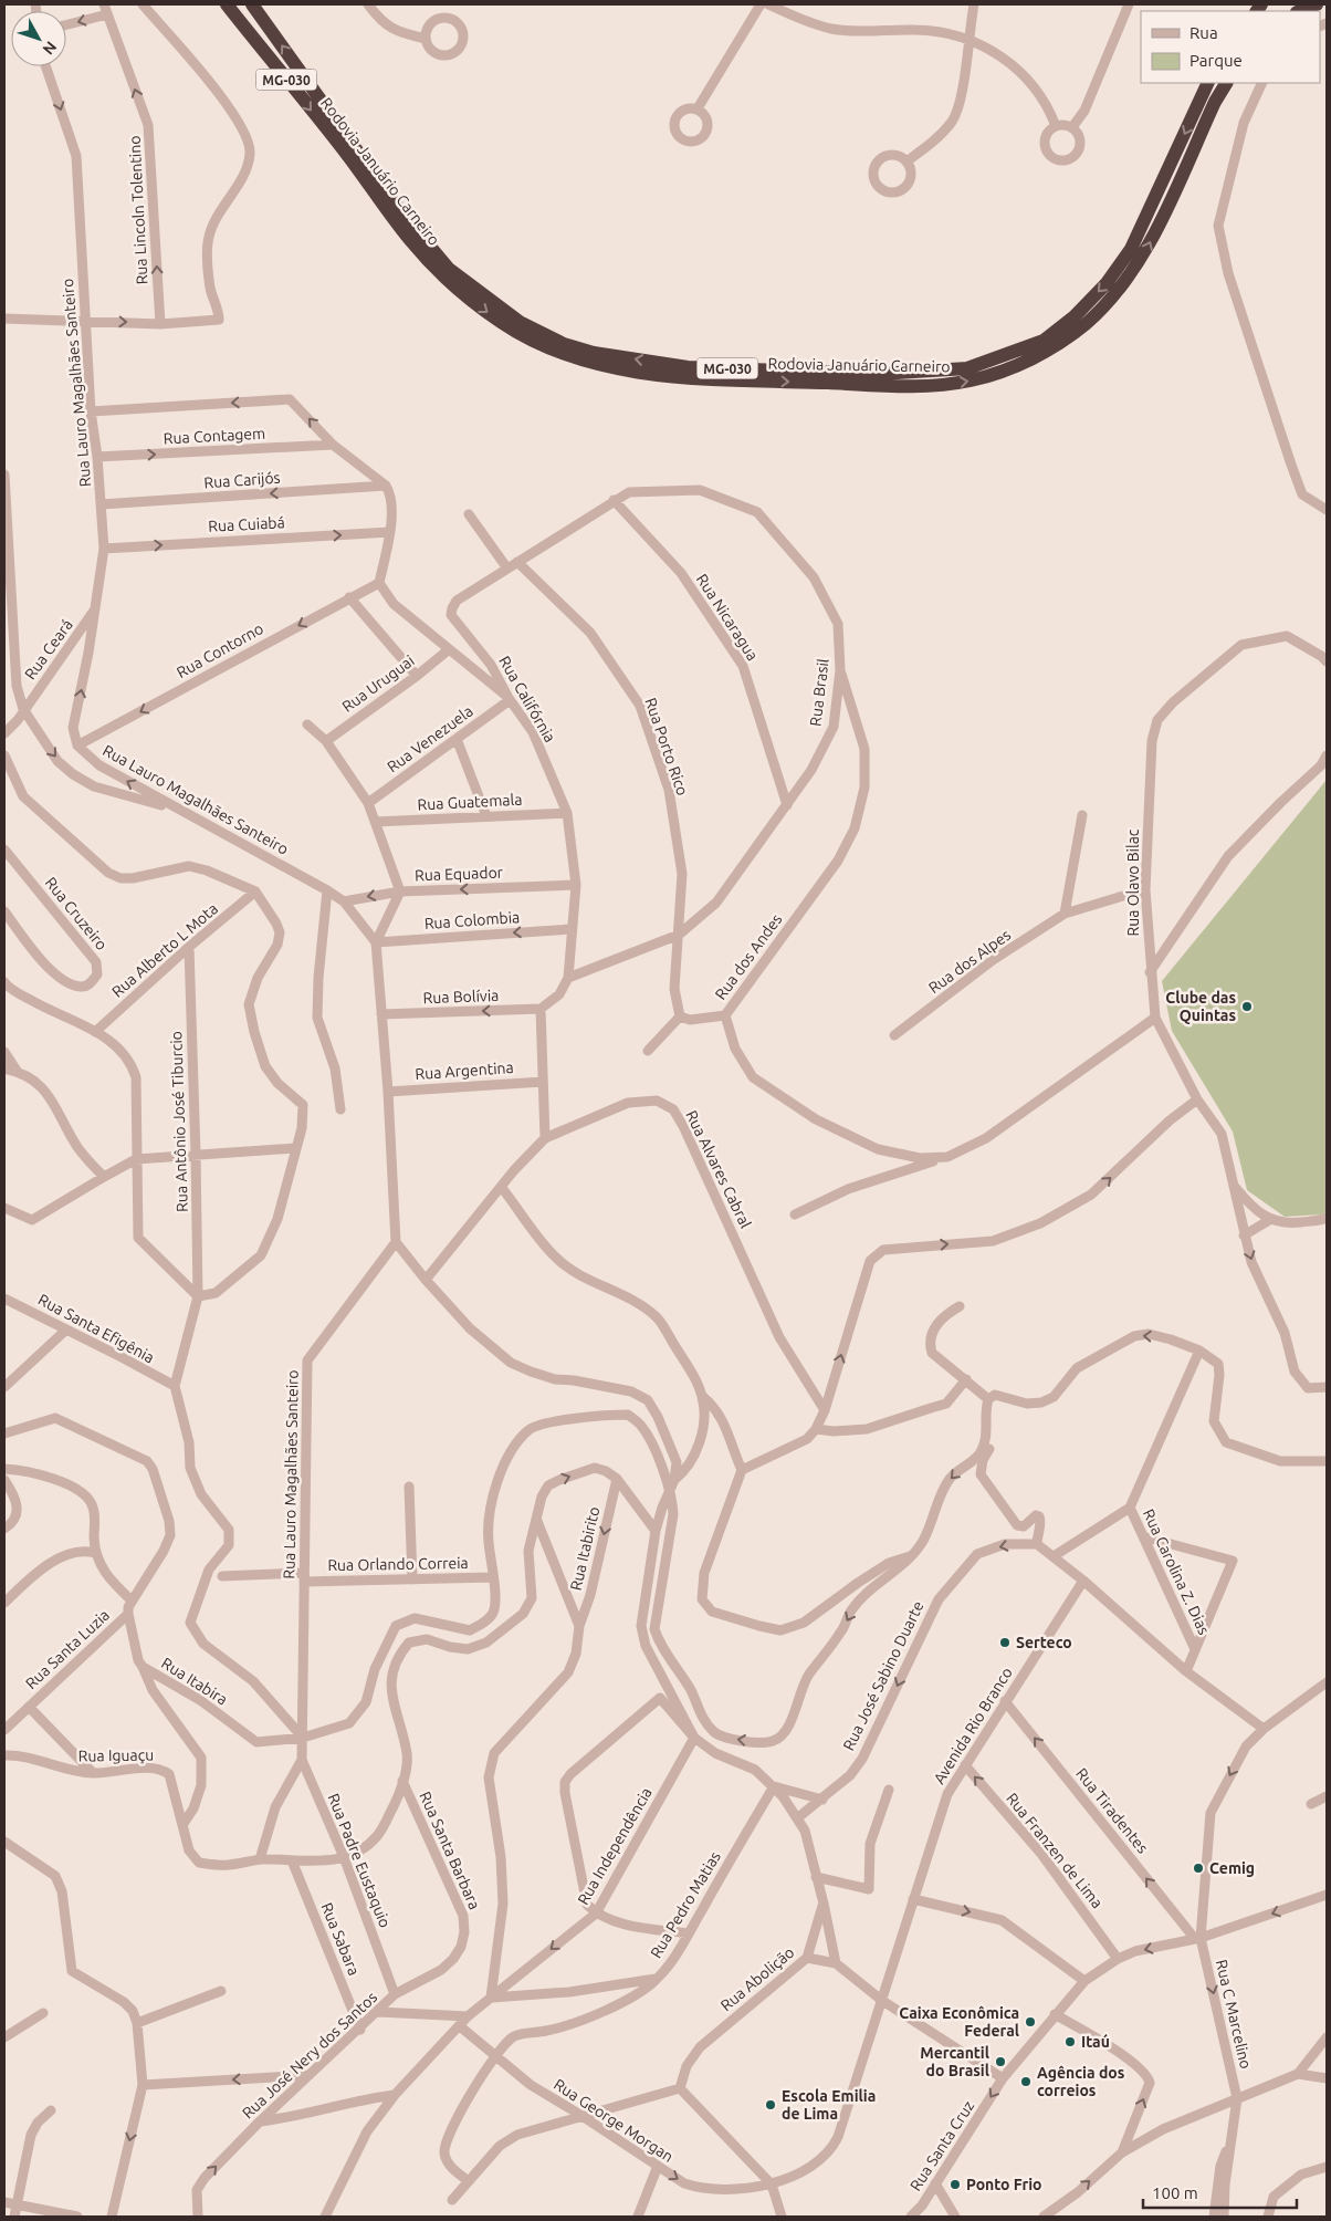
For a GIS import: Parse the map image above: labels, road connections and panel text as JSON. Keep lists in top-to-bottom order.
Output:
{
  "streets": {
    "highway": ["MG-030", "Rodovia Januário Carneiro"],
    "street": [
      "Rua Lincoln Tolentino",
      "Rua Lauro Magalhães Santeiro",
      "Rua Contagem",
      "Rua Carijós",
      "Rua Cuiabá",
      "Rua Nicaragua",
      "Rua Ceará",
      "Rua Contorno",
      "Rua Uruguai",
      "Rua Brasil",
      "Rua Califórnia",
      "Rua Venezuela",
      "Rua Porto Rico",
      "Rua Guatemala",
      "Rua Equador",
      "Rua Olavo Bilac",
      "Rua Cruzeiro",
      "Rua Colombia",
      "Rua Alberto L Mota",
      "Rua dos Andes",
      "Rua dos Alpes",
      "Rua Bolívia",
      "Rua Argentina",
      "Rua Antônio José Tiburcio",
      "Rua Alvares Cabral",
      "Rua Santa Efigênia",
      "Rua Itabirito",
      "Rua Orlando Correia",
      "Rua Carolina Z. Dias",
      "Rua Santa Luzia",
      "Rua José Sabino Duarte",
      "Rua Itabira",
      "Avenida Rio Branco",
      "Rua Iguaçu",
      "Rua Tiradentes",
      "Rua Independência",
      "Rua Santa Barbara",
      "Rua Franzen de Lima",
      "Rua Padre Eustaquio",
      "Rua Pedro Matias",
      "Rua Sabara",
      "Rua Abolição",
      "Rua C Marcelino",
      "Rua José Nery dos Santos",
      "Rua George Morgan",
      "Rua Santa Cruz"
    ]
  },
  "crossings": [
    ["Rua Lauro Magalhães Santeiro", "Rua Contagem"],
    ["Rua Lauro Magalhães Santeiro", "Rua Carijós"],
    ["Rua Lauro Magalhães Santeiro", "Rua Cuiabá"],
    ["Rua Lauro Magalhães Santeiro", "Rua Ceará"],
    ["Rua Lauro Magalhães Santeiro", "Rua Contorno"],
    ["Rua Lauro Magalhães Santeiro", "Rua Equador"],
    ["Rua Lauro Magalhães Santeiro", "Rua Colombia"],
    ["Rua Lauro Magalhães Santeiro", "Rua Orlando Correia"],
    ["Rua Lauro Magalhães Santeiro", "Rua Itabira"],
    ["Rua Lauro Magalhães Santeiro", "Rua Padre Eustaquio"],
    ["Rua Nicaragua", "Rua Brasil"],
    ["Rua Brasil", "Rua Califórnia"],
    ["Rua Brasil", "Rua Porto Rico"],
    ["Rua Brasil", "Rua dos Andes"],
    ["Rua Califórnia", "Rua Venezuela"],
    ["Rua Califórnia", "Rua Guatemala"],
    ["Rua Califórnia", "Rua Equador"],
    ["Rua Califórnia", "Rua Colombia"],
    ["Rua Olavo Bilac", "Rua dos Andes"],
    ["Rua Olavo Bilac", "Rua dos Alpes"],
    ["Rua Alberto L Mota", "Rua Antônio José Tiburcio"],
    ["Rua Antônio José Tiburcio", "Rua Santa Efigênia"],
    ["Rua Orlando Correia", "Rua Itabira"],
    ["Rua Santa Luzia", "Rua Itabira"],
    ["Rua Itabira", "Rua Padre Eustaquio"],
    ["Avenida Rio Branco", "Rua Tiradentes"],
    ["Avenida Rio Branco", "Rua Franzen de Lima"],
    ["Avenida Rio Branco", "Rua George Morgan"],
    ["Rua Tiradentes", "Rua C Marcelino"],
    ["Rua Tiradentes", "Rua Santa Cruz"],
    ["Rua Independência", "Rua Pedro Matias"],
    ["Rua Independência", "Rua George Morgan"],
    ["Rua Santa Barbara", "Rua José Nery dos Santos"],
    ["Rua Franzen de Lima", "Rua Santa Cruz"],
    ["Rua Padre Eustaquio", "Rua José Nery dos Santos"],
    ["Rua Sabara", "Rua José Nery dos Santos"],
    ["Rua C Marcelino", "Rua Santa Cruz"]
  ],
  "one_way": [
    "Rua Lincoln Tolentino",
    "Rua Carijós",
    "Rua Cuiabá",
    "Rua Contorno",
    "Rua Equador",
    "Rua Colombia",
    "Rua Bolívia",
    "Rua Itabirito",
    "Rua José Sabino Duarte",
    "Rua Tiradentes",
    "Rua Franzen de Lima",
    "Rua C Marcelino",
    "Rua Santa Cruz"
  ],
  "places": [
    "Clube das Quintas",
    "Serteco",
    "Cemig",
    "Caixa Econômica Federal",
    "Itaú",
    "Mercantil do Brasil",
    "Agência dos correios",
    "Escola Emilia de Lima",
    "Ponto Frio"
  ],
  "legend": ["Rua", "Parque"],
  "scale_bar": "100 m",
  "north": "bottom right"
}
